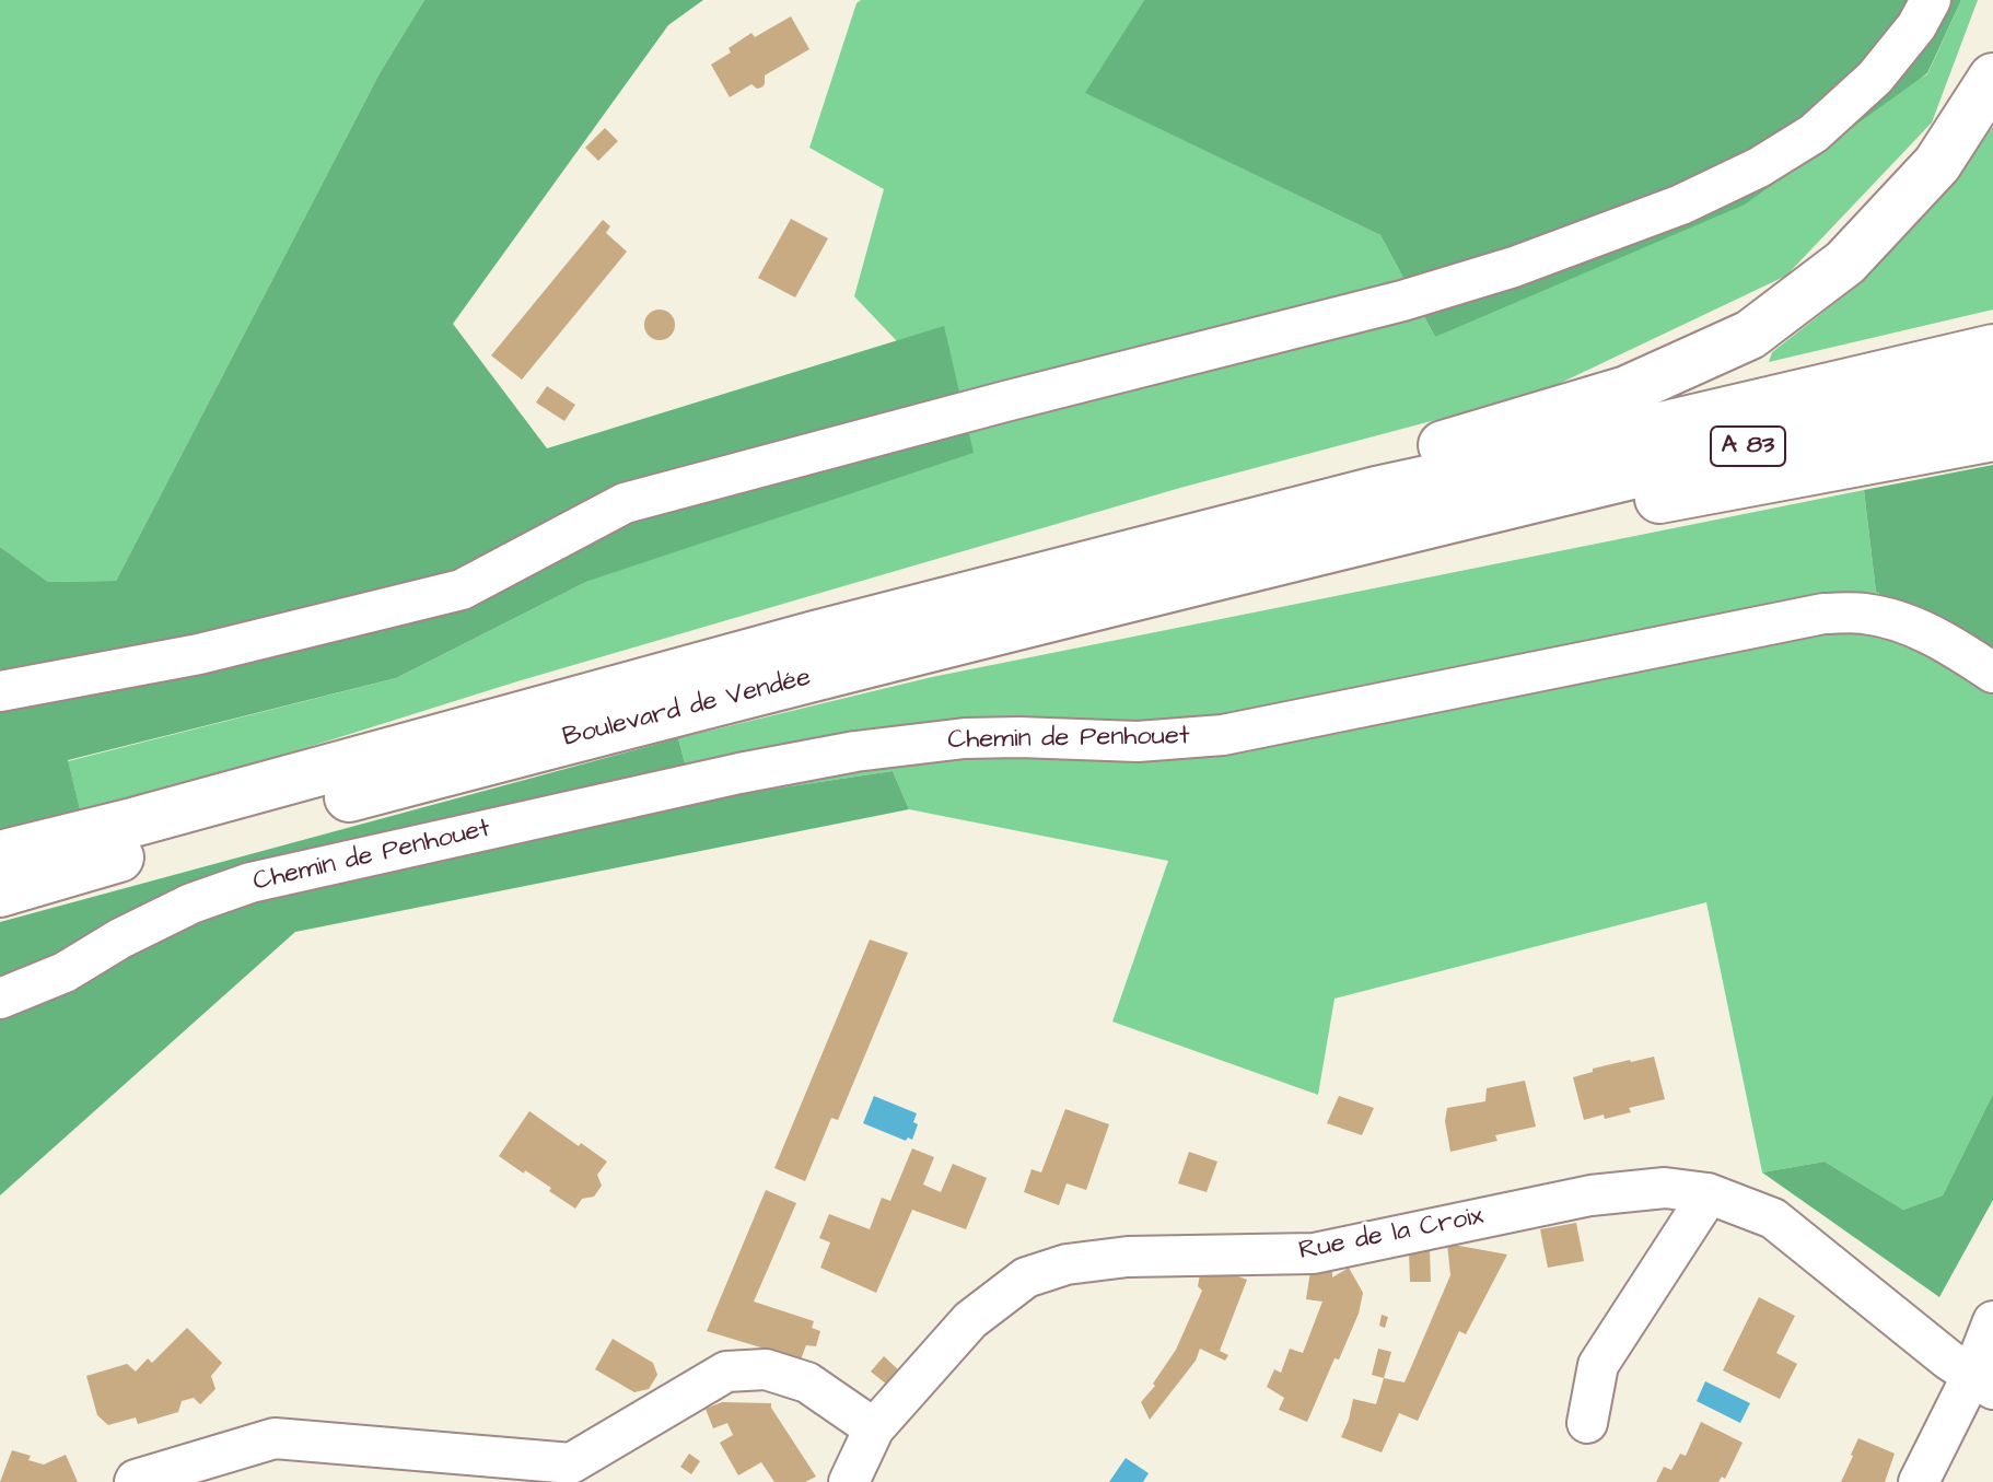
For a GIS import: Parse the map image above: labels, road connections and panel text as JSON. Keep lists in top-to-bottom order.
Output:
{
  "streets": {
    "highway": ["A 83", "Boulevard de Vendée"],
    "street": ["Chemin de Penhouet", "Rue de la Croix"]
  },
  "crossings": [
    ["A 83", "Boulevard de Vendée"]
  ]
}
